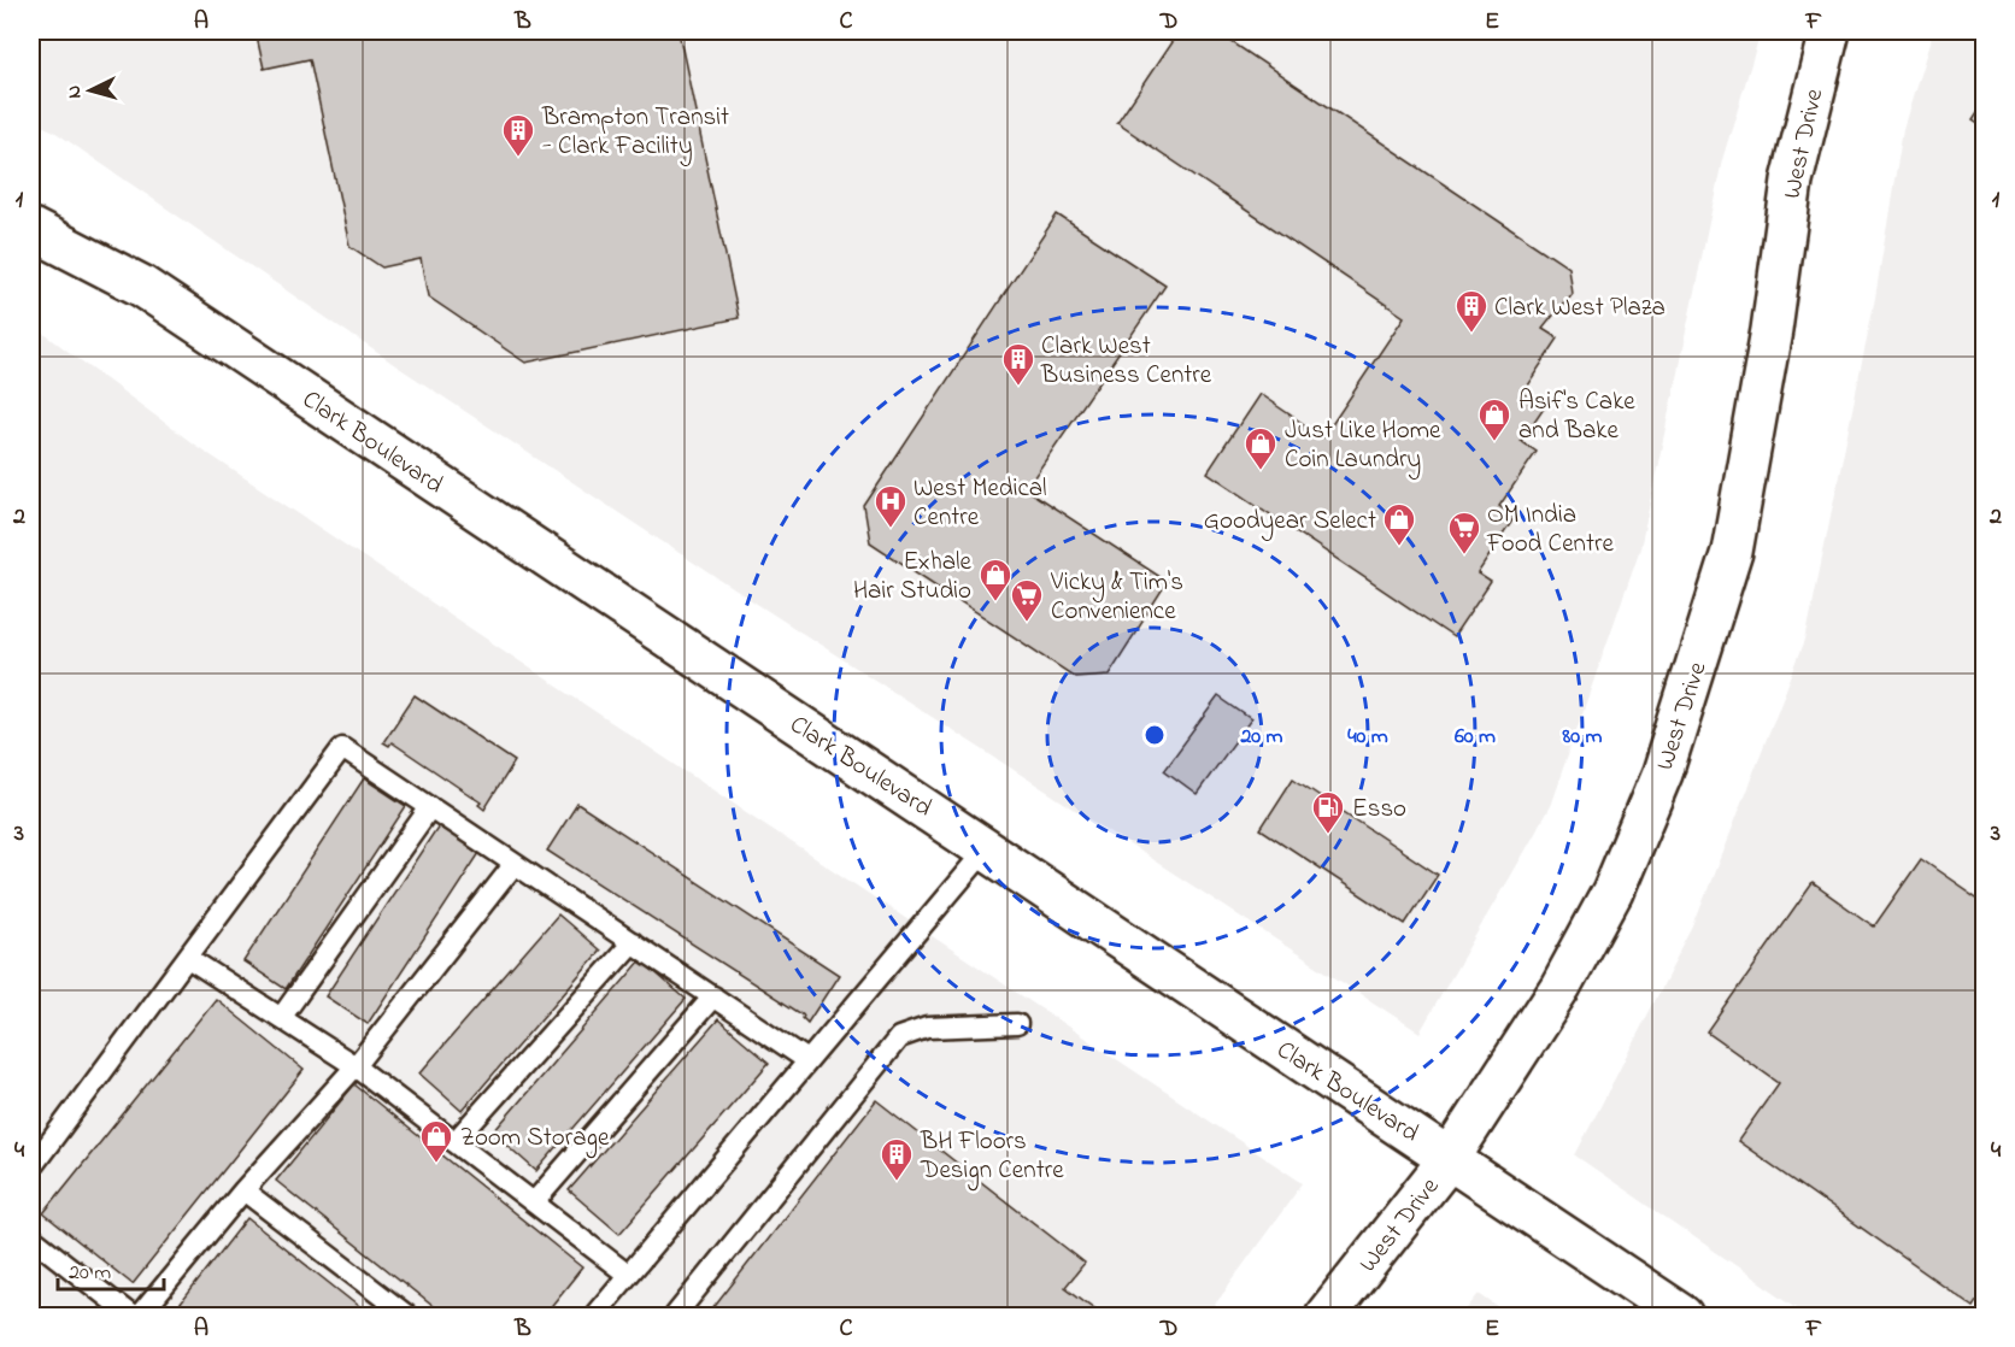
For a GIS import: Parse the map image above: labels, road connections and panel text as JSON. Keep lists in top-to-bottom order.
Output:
{
  "streets": {
    "street": ["West Drive", "Clark Boulevard"]
  },
  "crossings": [
    ["West Drive", "Clark Boulevard"]
  ],
  "places": {
    "building": [
      "Brampton Transit - Clark Facility",
      "Clark West Plaza",
      "Clark West Business Centre",
      "BH Floors Design Centre"
    ],
    "shop": [
      "Asif's Cake and Bake",
      "Just Like Home Coin Laundry",
      "Goodyear Select",
      "Exhale Hair Studio",
      "Zoom Storage"
    ],
    "hospital": ["West Medical Centre"],
    "supermarket": ["OM India Food Centre", "Vicky & Tim's Convenience"],
    "fuel station": ["Esso"]
  },
  "scale_bar": "20 m",
  "north": "left",
  "grid": {
    "columns": [
      "A",
      "B",
      "C",
      "D",
      "E",
      "F"
    ],
    "rows": [
      "1",
      "2",
      "3",
      "4"
    ]
  },
  "rings": [
    "20 m",
    "40 m",
    "60 m",
    "80 m"
  ]
}
